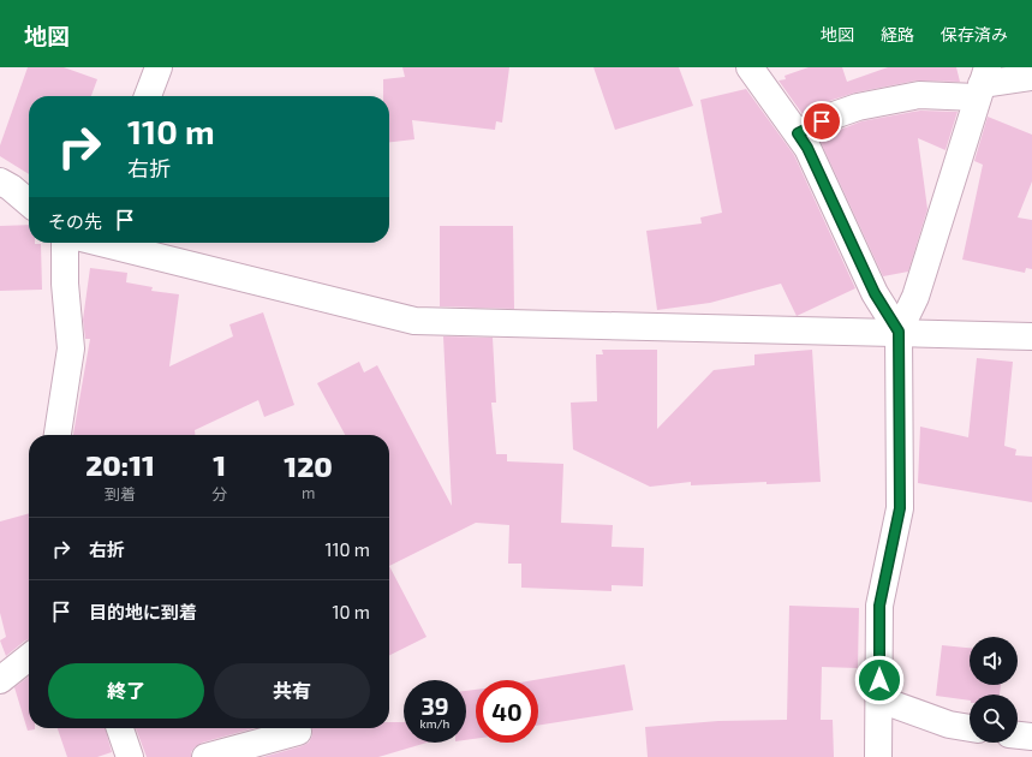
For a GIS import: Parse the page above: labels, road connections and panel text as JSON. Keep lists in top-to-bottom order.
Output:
{
  "page": {
    "header": "地図",
    "nav": ["地図", "経路", "保存済み"],
    "turn": ["110 m", "右折"],
    "then": "その先",
    "eta": [
      "20:11",
      "到着",
      "1",
      "分",
      "120",
      "m"
    ],
    "list": [
      {
        "name": "右折",
        "value": "110 m"
      },
      {
        "name": "目的地に到着",
        "value": "10 m"
      }
    ],
    "buttons": ["終了", "共有"],
    "speed": "39 km/h",
    "limit": "40"
  }
}
